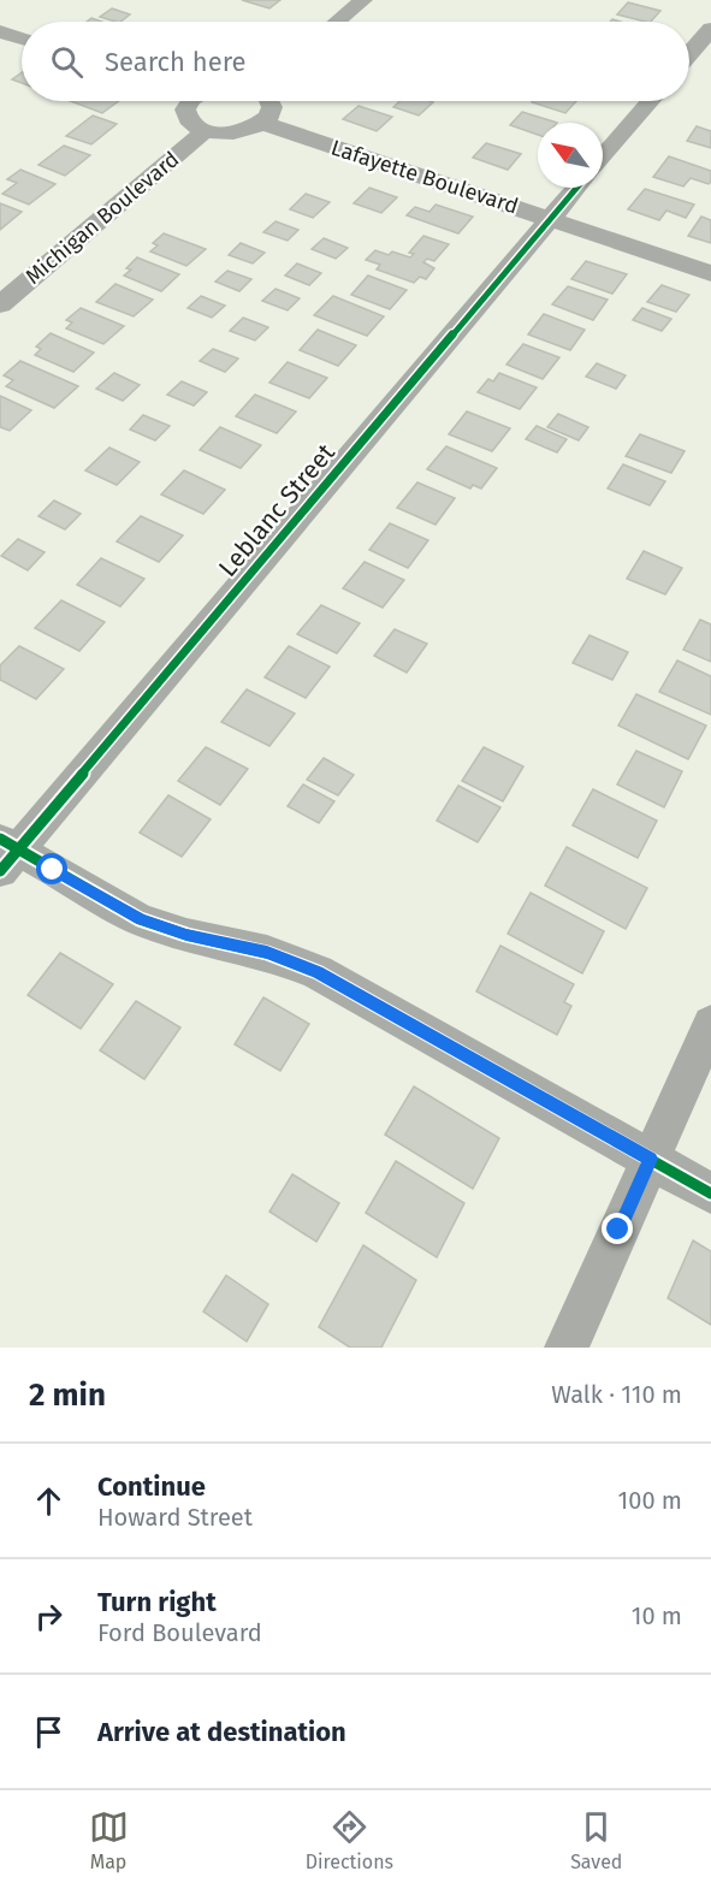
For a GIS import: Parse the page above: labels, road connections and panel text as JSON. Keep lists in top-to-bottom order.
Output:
{
  "streets": {
    "street": ["Lafayette Boulevard", "Michigan Boulevard", "Leblanc Street"]
  },
  "crossings": [
    ["Lafayette Boulevard", "Leblanc Street"]
  ],
  "north": "top left",
  "page": {
    "search": "Search here",
    "heading": ["2 min", "Walk · 110 m"],
    "list": [
      ["Continue", "Howard Street", "100 m"],
      ["Turn right", "Ford Boulevard", "10 m"],
      "Arrive at destination"
    ],
    "nav": ["Map", "Directions", "Saved"]
  }
}
